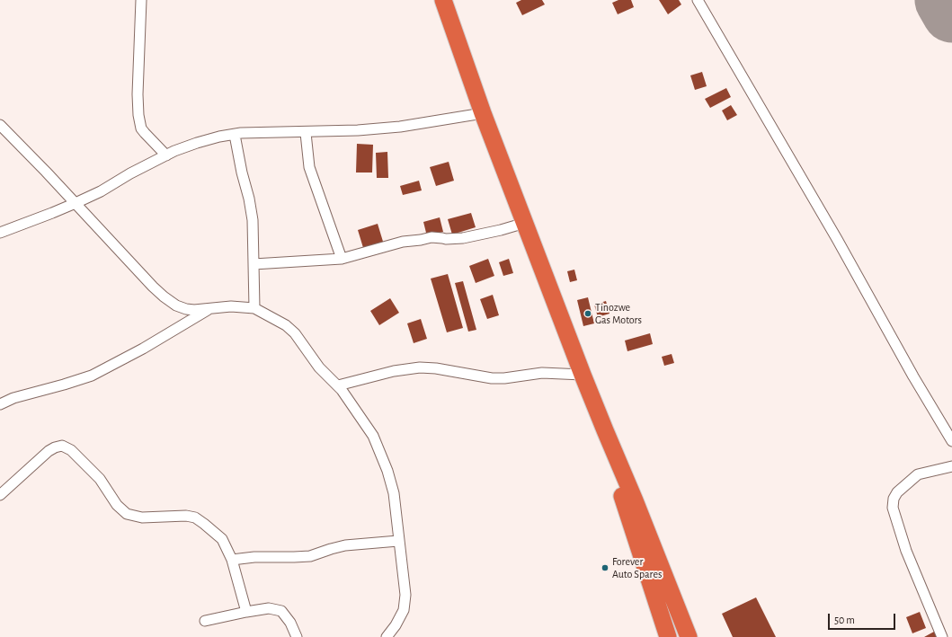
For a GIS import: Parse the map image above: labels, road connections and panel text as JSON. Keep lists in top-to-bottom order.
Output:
{
  "places": ["Tinozwe Gas Motors", "Forever Auto Spares"],
  "scale_bar": "50 m"
}
